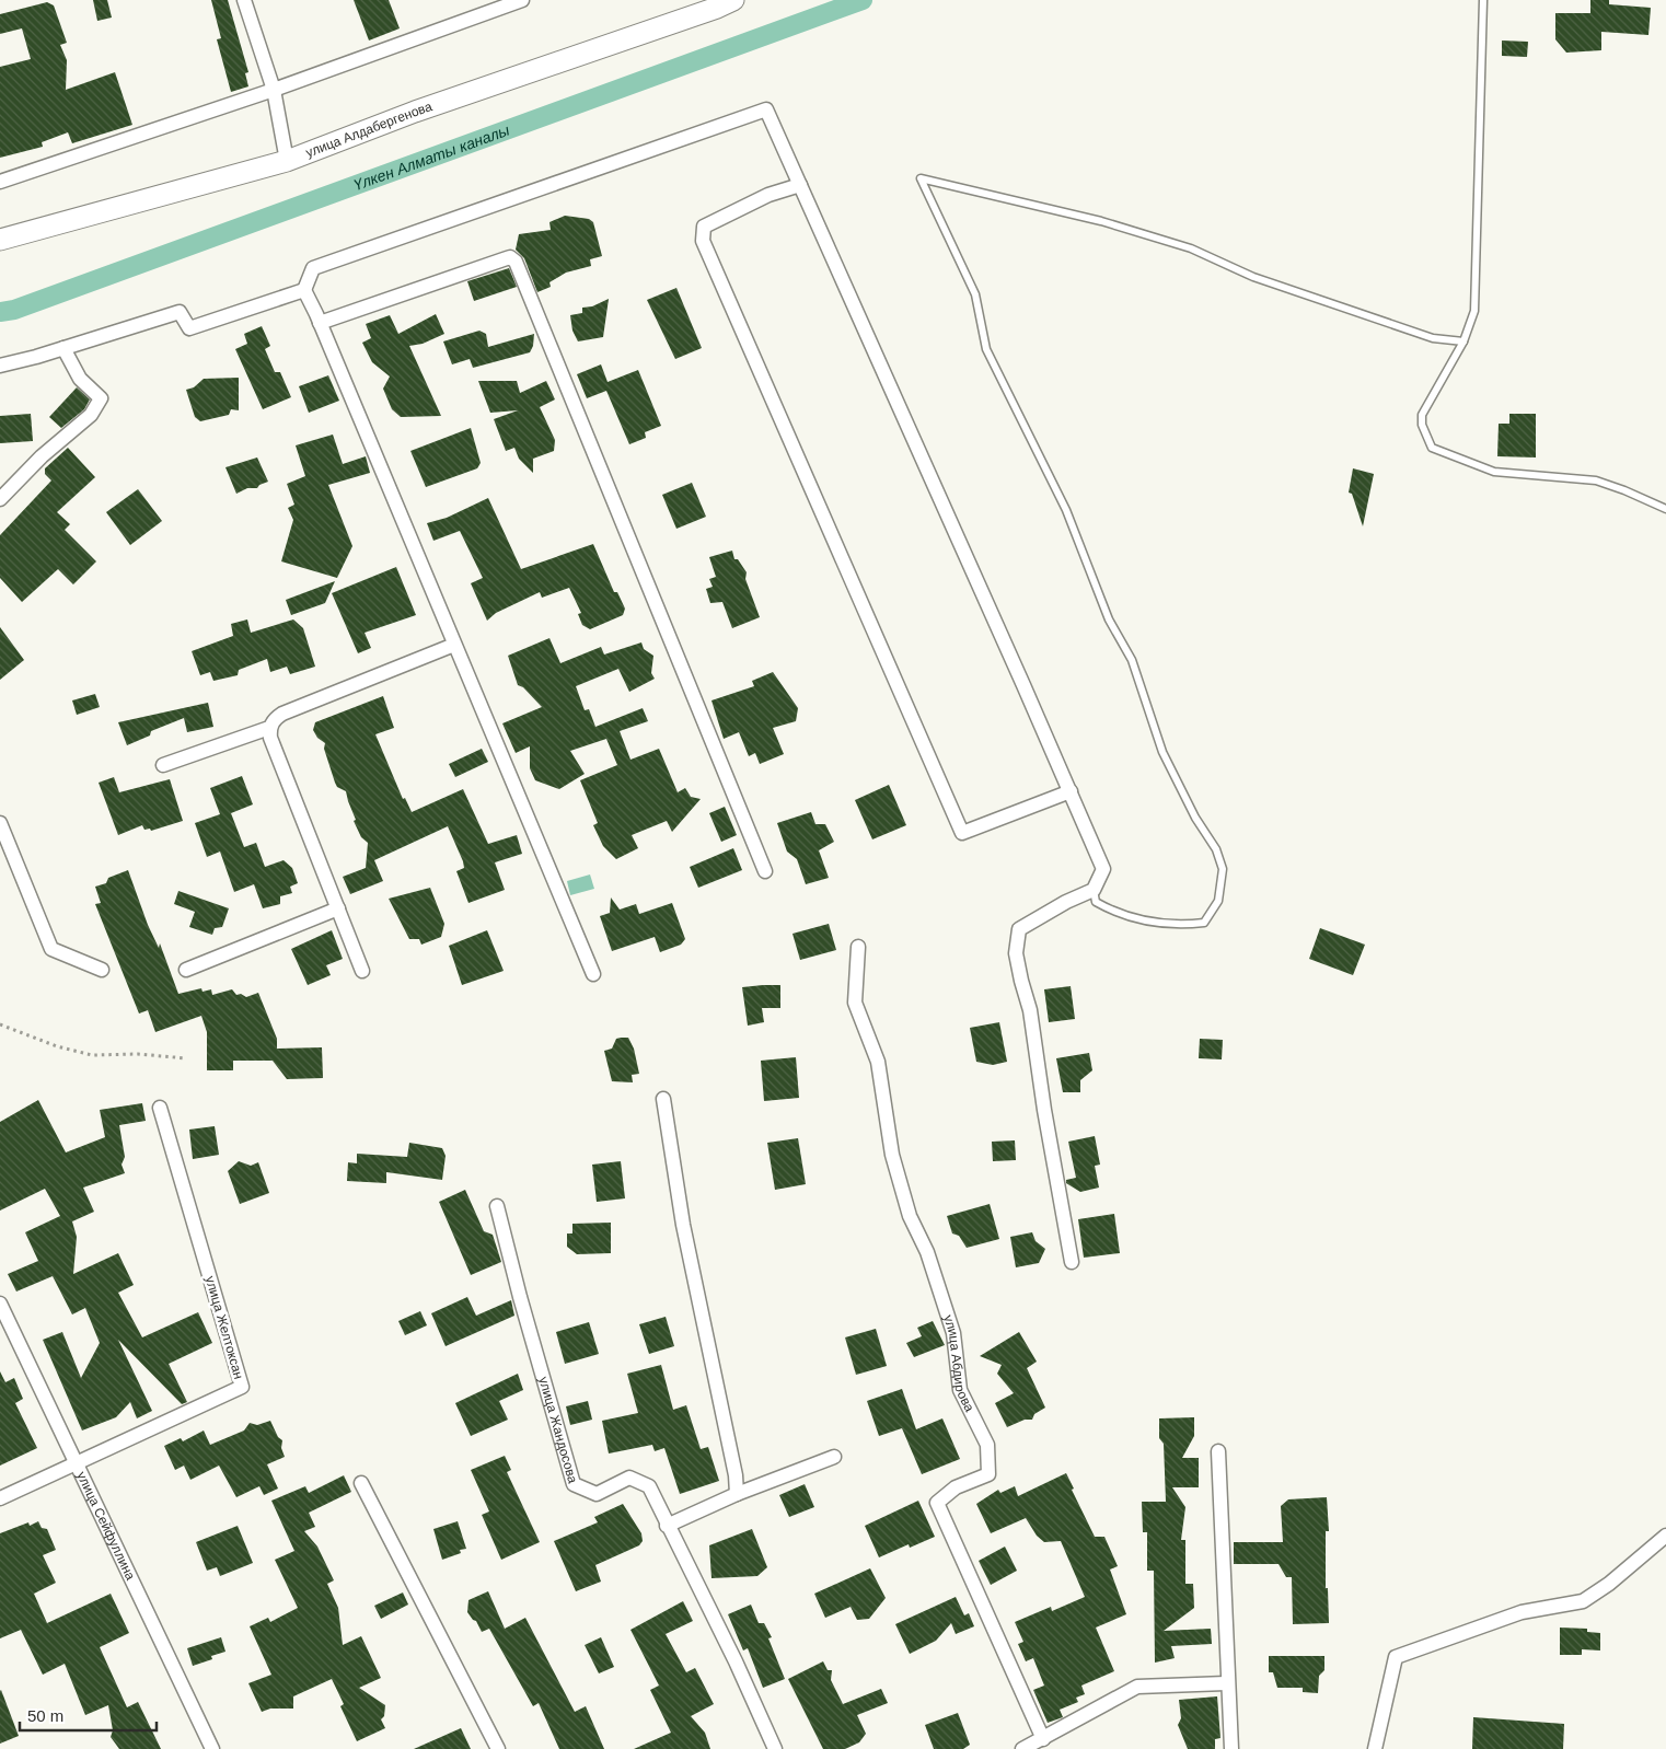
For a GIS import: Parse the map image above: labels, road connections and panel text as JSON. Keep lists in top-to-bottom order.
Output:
{
  "streets": {
    "main road": ["улица Алдабергенова"],
    "street": [
      "улица Желтоксан",
      "улица Абдирова",
      "улица Жандосова",
      "улица Сейфуллина"
    ]
  },
  "crossings": [
    ["улица Желтоксан", "улица Сейфуллина"]
  ],
  "water": ["Үлкен Алматы каналы"],
  "scale_bar": "50 m"
}
